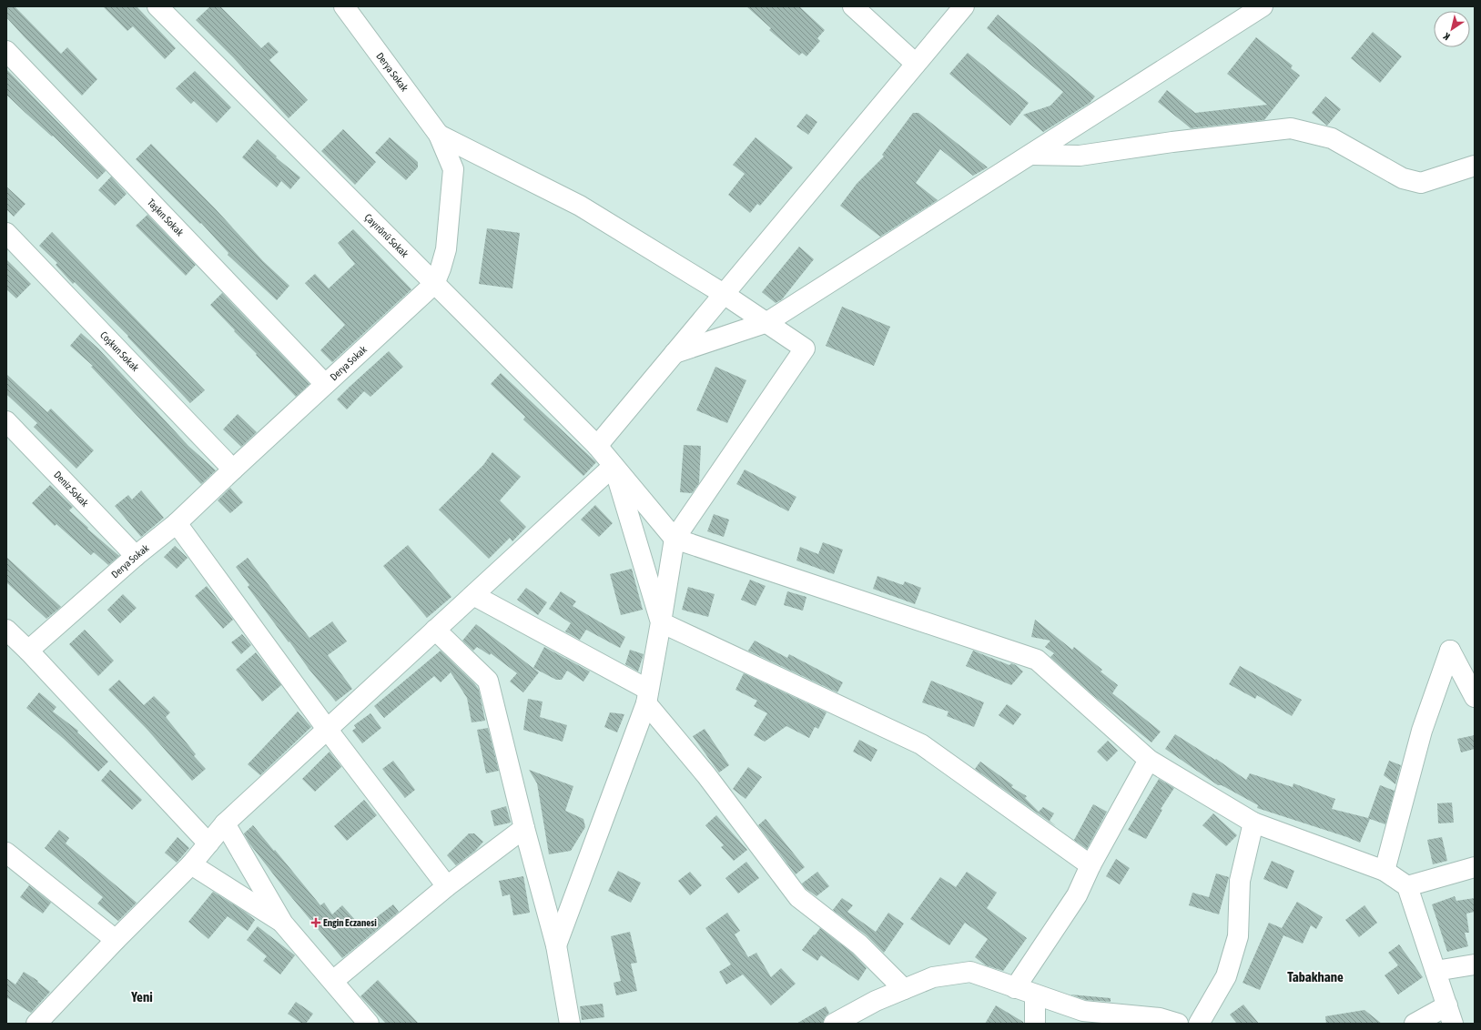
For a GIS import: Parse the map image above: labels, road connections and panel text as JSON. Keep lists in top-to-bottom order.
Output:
{
  "streets": {
    "street": [
      "Derya Sokak",
      "Taşkın Sokak",
      "Çayırönü Sokak",
      "Coşkun Sokak",
      "Deniz Sokak"
    ]
  },
  "crossings": [
    ["Derya Sokak", "Taşkın Sokak"],
    ["Derya Sokak", "Çayırönü Sokak"],
    ["Derya Sokak", "Coşkun Sokak"],
    ["Derya Sokak", "Deniz Sokak"]
  ],
  "districts": ["Tabakhane", "Yeni"],
  "places": {
    "health": ["Engin Eczanesi"]
  },
  "north": "bottom left"
}
